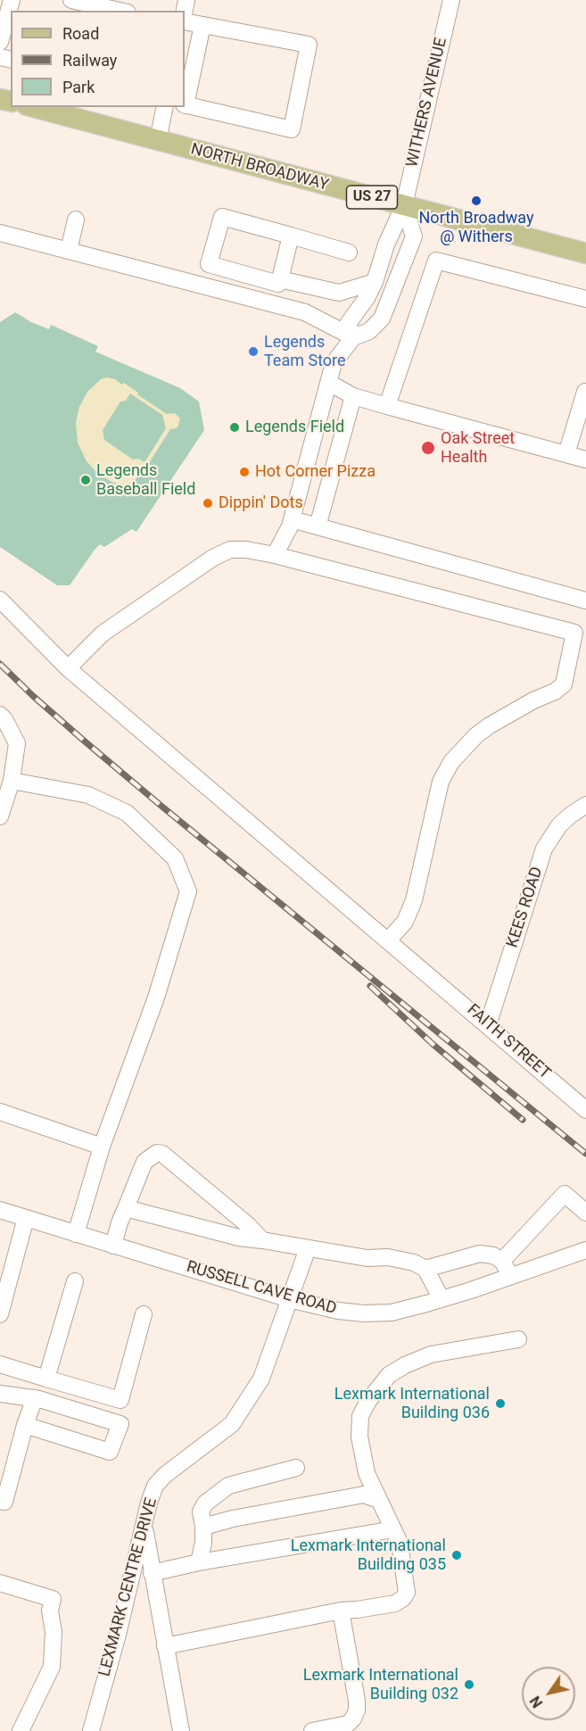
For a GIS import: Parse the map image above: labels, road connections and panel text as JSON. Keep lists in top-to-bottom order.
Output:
{
  "streets": {
    "main road": ["NORTH BROADWAY", "US 27"],
    "street": [
      "WITHERS AVENUE",
      "KEES ROAD",
      "FAITH STREET",
      "RUSSELL CAVE ROAD",
      "LEXMARK CENTRE DRIVE"
    ]
  },
  "crossings": [
    ["WITHERS AVENUE", "NORTH BROADWAY"],
    ["KEES ROAD", "FAITH STREET"],
    ["RUSSELL CAVE ROAD", "LEXMARK CENTRE DRIVE"]
  ],
  "places": [
    "North Broadway @ Withers",
    "Legends Team Store",
    "Legends Field",
    "Oak Street Health",
    "Hot Corner Pizza",
    "Legends Baseball Field",
    "Dippin' Dots",
    "Lexmark International Building 036",
    "Lexmark International Building 035",
    "Lexmark International Building 032"
  ],
  "legend": ["Road", "Railway", "Park"],
  "north": "bottom left"
}
